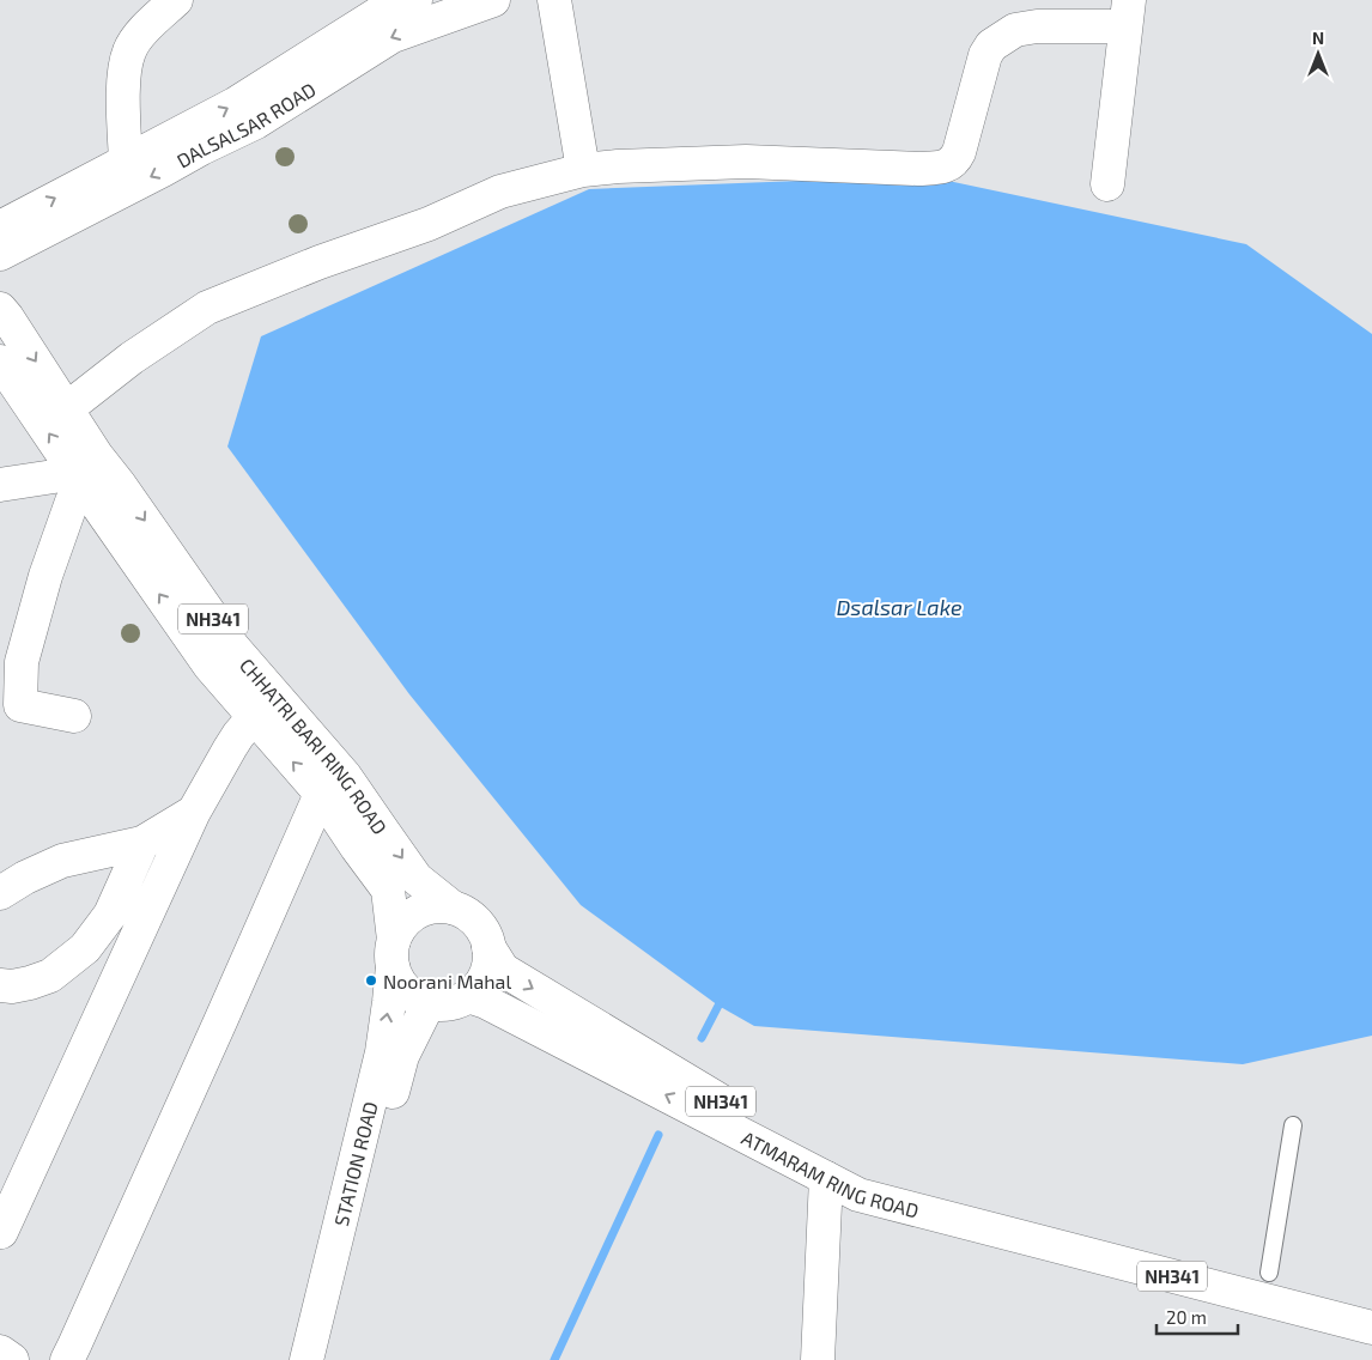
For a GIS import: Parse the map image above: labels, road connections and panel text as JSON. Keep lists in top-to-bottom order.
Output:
{
  "streets": {
    "main road": [
      "DALSALSAR ROAD",
      "NH341",
      "CHHATRI BARI RING ROAD",
      "STATION ROAD",
      "ATMARAM RING ROAD"
    ]
  },
  "crossings": [
    ["NH341", "CHHATRI BARI RING ROAD"],
    ["NH341", "STATION ROAD"],
    ["NH341", "ATMARAM RING ROAD"],
    ["CHHATRI BARI RING ROAD", "STATION ROAD"],
    ["CHHATRI BARI RING ROAD", "ATMARAM RING ROAD"],
    ["STATION ROAD", "ATMARAM RING ROAD"]
  ],
  "water": ["Dsalsar Lake"],
  "places": ["Noorani Mahal"],
  "scale_bar": "20 m",
  "north": "top"
}
